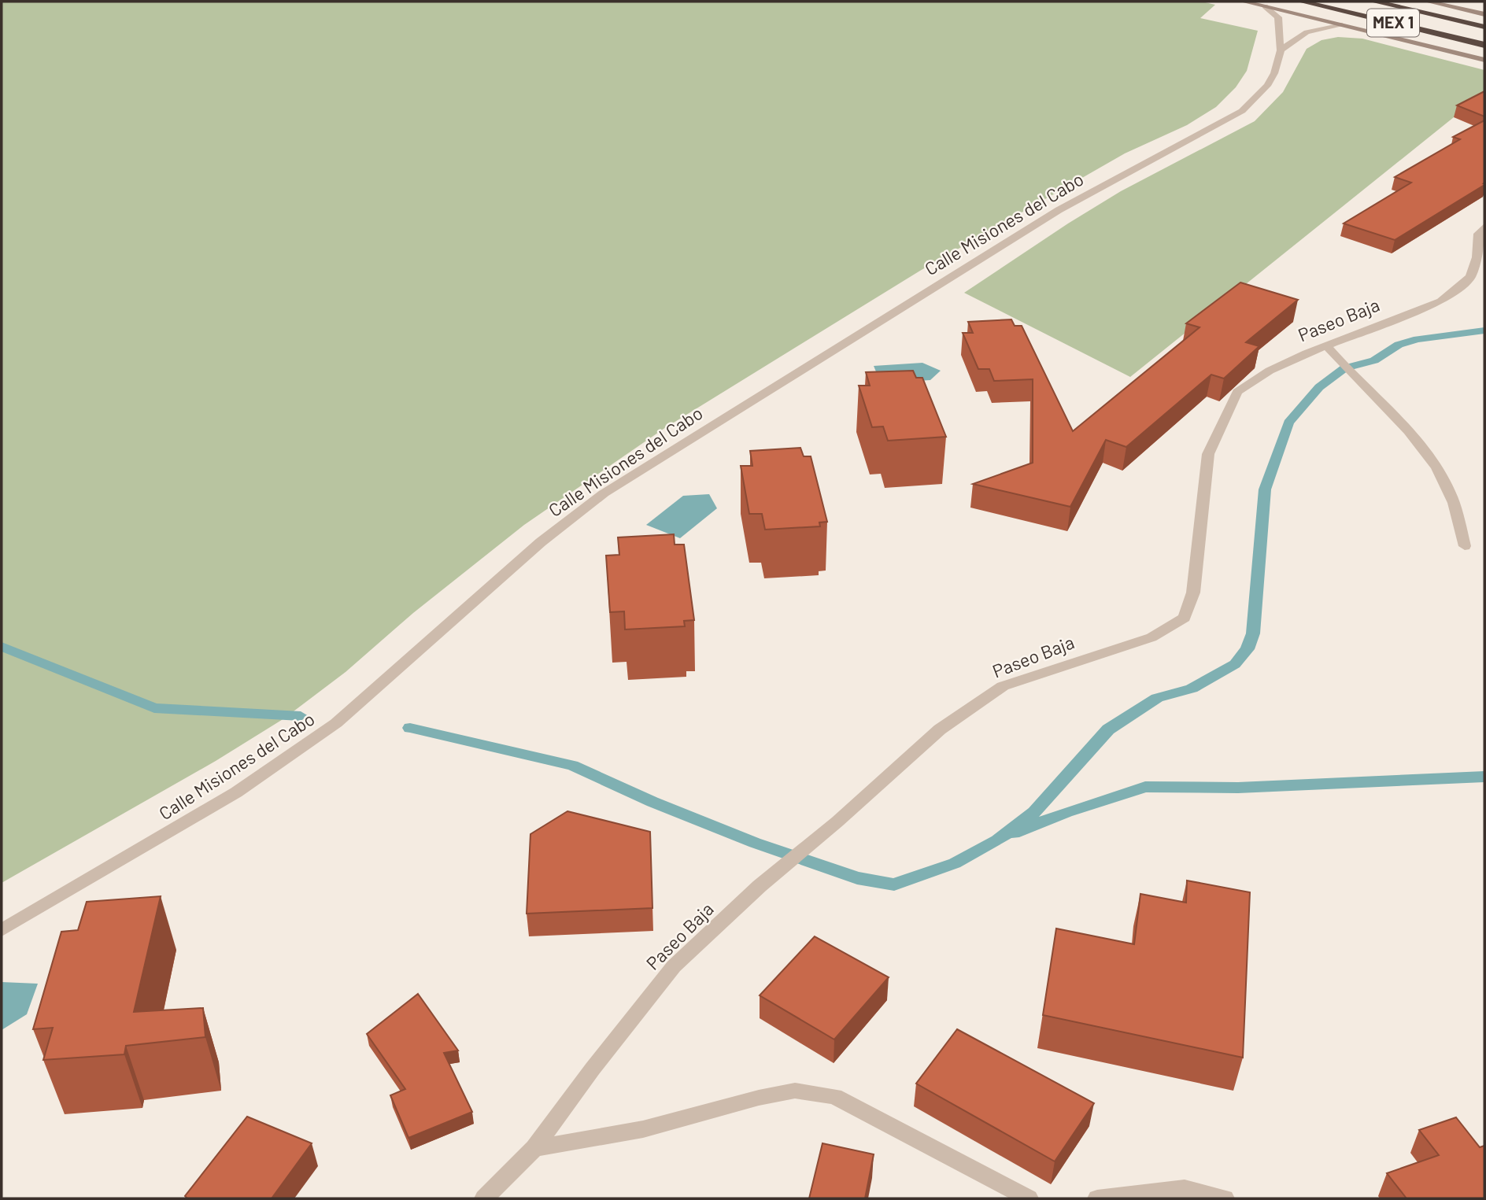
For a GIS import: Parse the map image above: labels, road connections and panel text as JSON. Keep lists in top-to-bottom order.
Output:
{
  "streets": {
    "highway": ["MEX 1"],
    "street": ["Calle Misiones del Cabo", "Paseo Baja"]
  }
}
